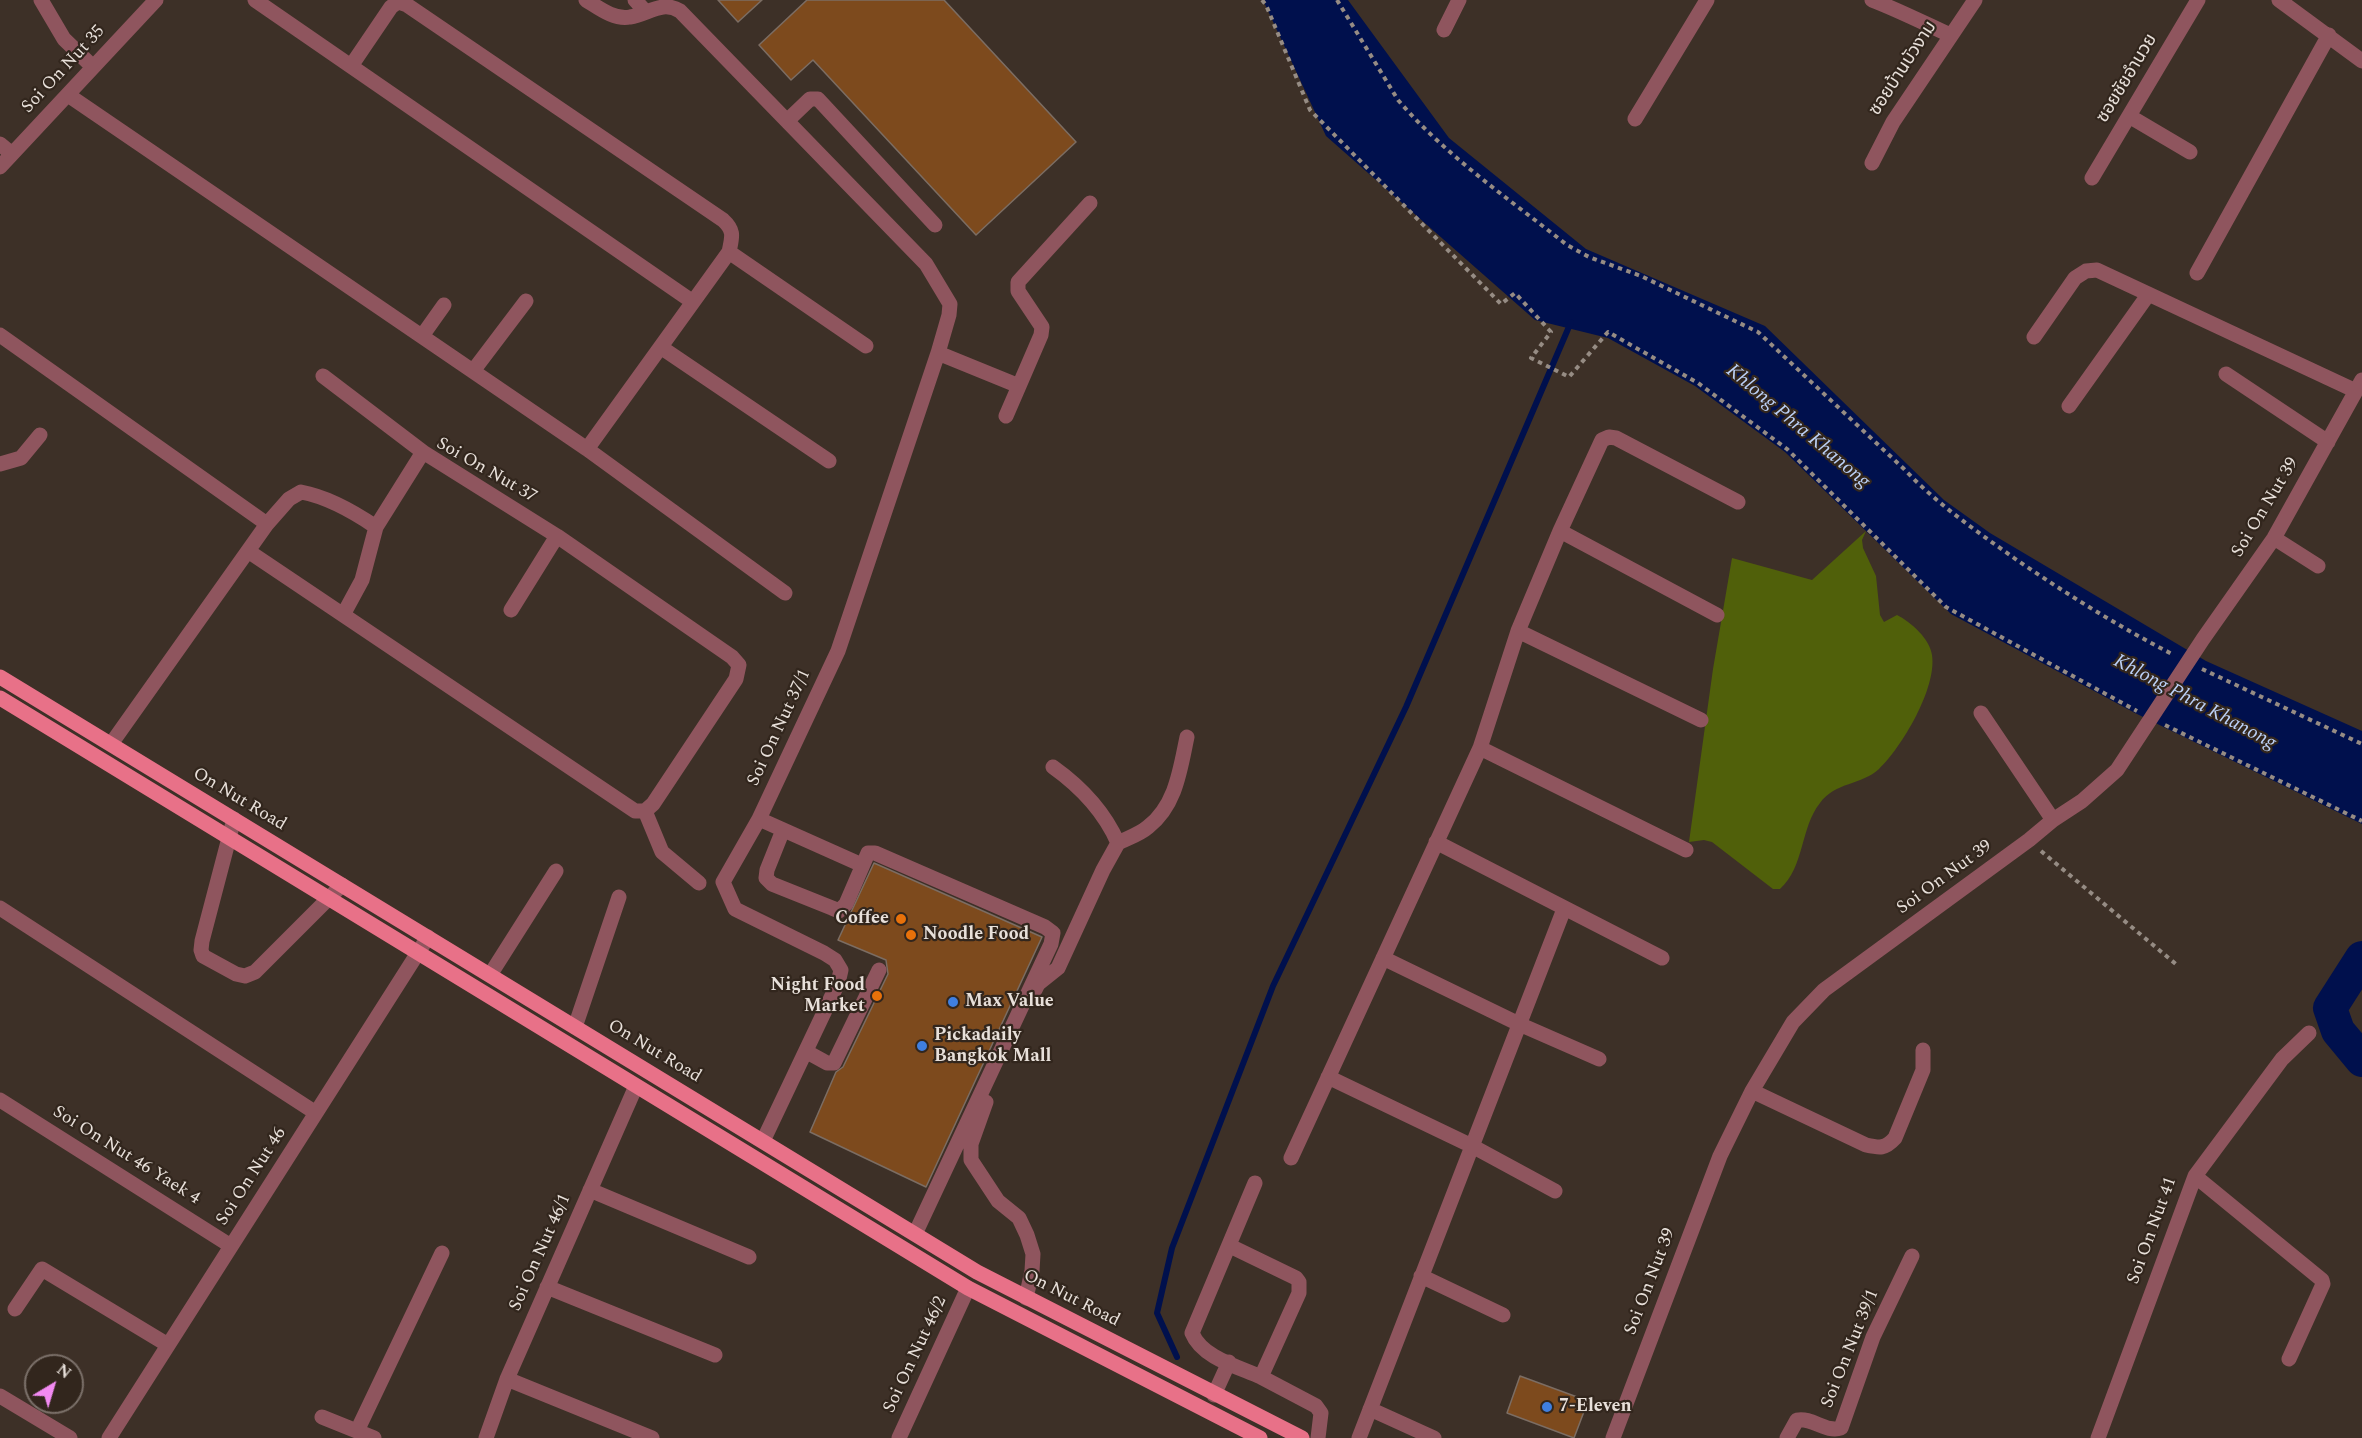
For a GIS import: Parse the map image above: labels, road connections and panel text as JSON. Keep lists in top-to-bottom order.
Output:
{
  "streets": {
    "main road": ["On Nut Road"],
    "street": [
      "ซอยบ้านบัวงาม",
      "Soi On Nut 35",
      "ซอยชัยอำนวย",
      "Soi On Nut 37",
      "Soi On Nut 39",
      "Soi On Nut 37/1",
      "Soi On Nut 46 Yaek 4",
      "Soi On Nut 46",
      "Soi On Nut 41",
      "Soi On Nut 46/1",
      "Soi On Nut 39/1",
      "Soi On Nut 46/2"
    ]
  },
  "crossings": [
    ["Soi On Nut 37/1", "On Nut Road"],
    ["On Nut Road", "Soi On Nut 46"],
    ["On Nut Road", "Soi On Nut 46/1"],
    ["On Nut Road", "Soi On Nut 46/2"],
    ["Soi On Nut 46 Yaek 4", "Soi On Nut 46"]
  ],
  "water": ["Khlong Phra Khanong"],
  "places": [
    "Coffee",
    "Noodle Food",
    "Night Food Market",
    "Max Value",
    "Pickadaily Bangkok Mall",
    "7-Eleven"
  ],
  "north": "top right"
}
